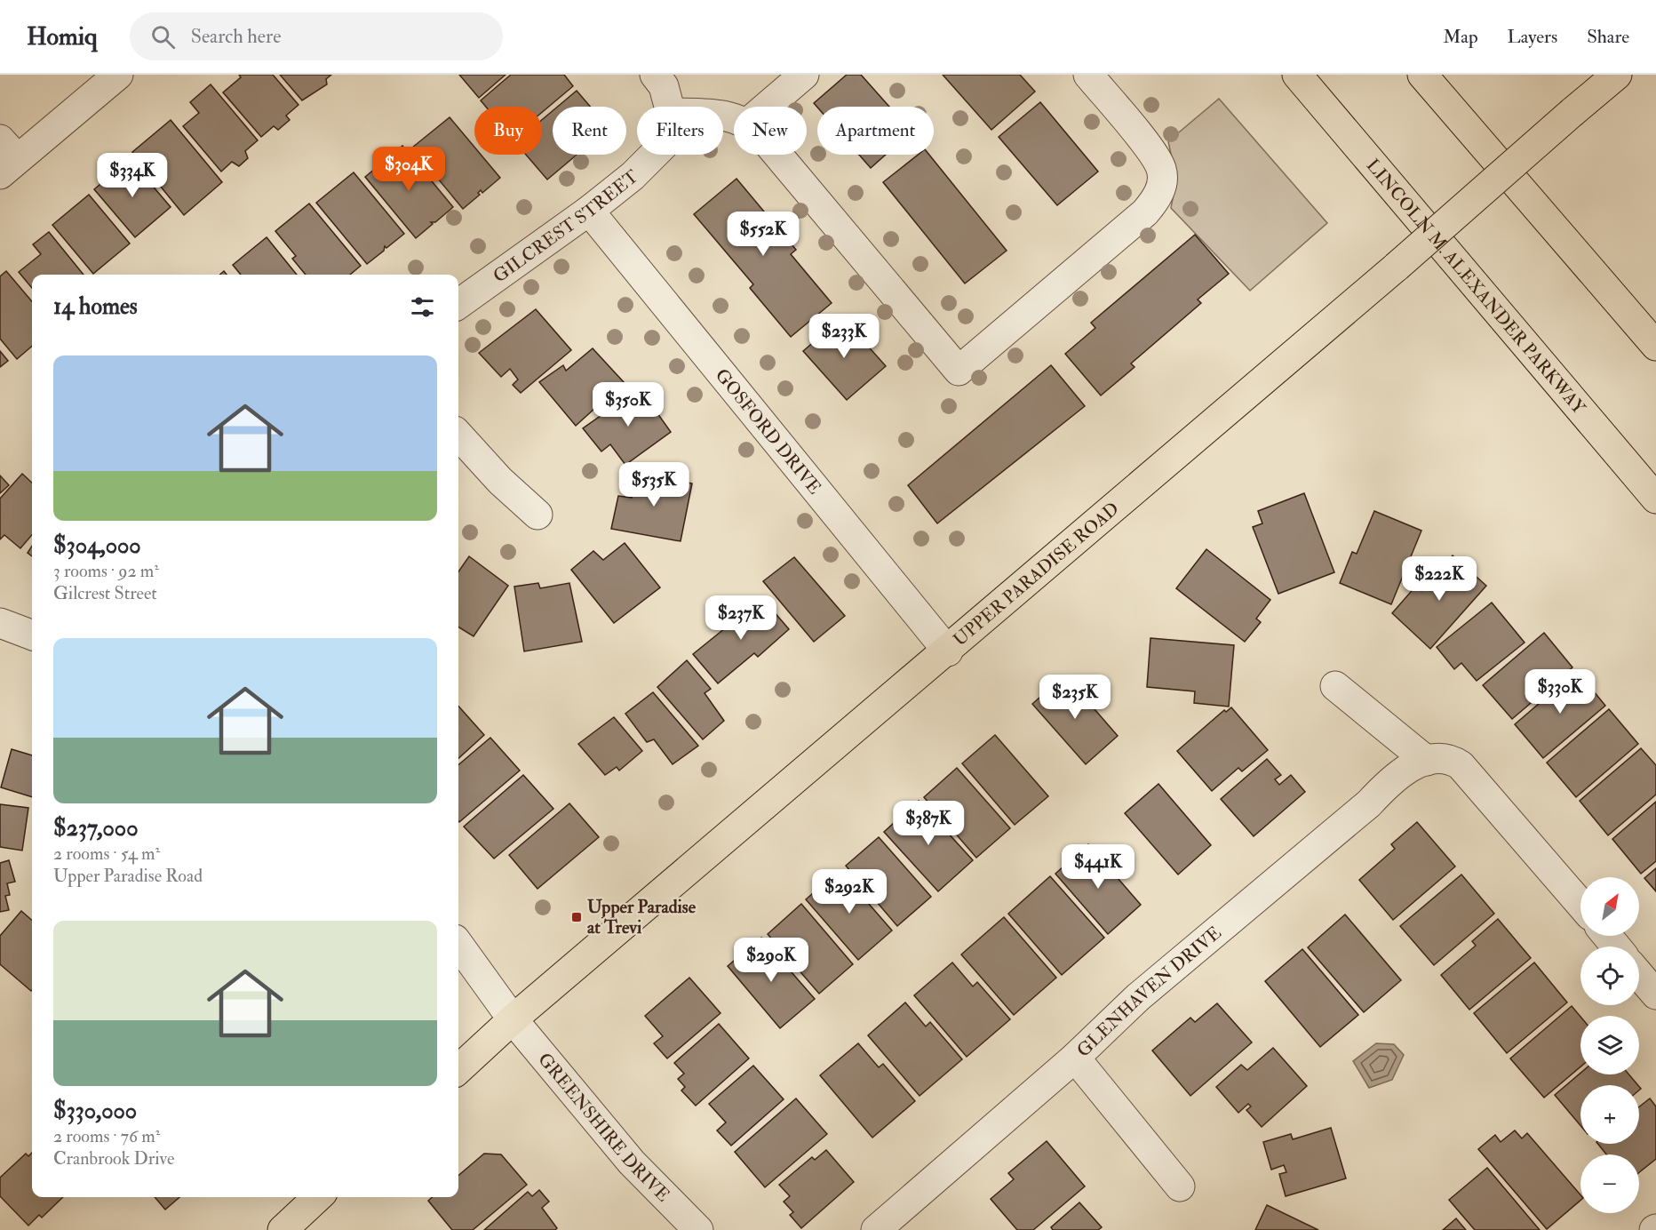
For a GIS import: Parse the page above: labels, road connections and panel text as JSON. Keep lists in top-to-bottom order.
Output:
{
  "streets": {
    "main road": ["LINCOLN M. ALEXANDER PARKWAY", "UPPER PARADISE ROAD"],
    "street": [
      "GILCREST STREET",
      "GOSFORD DRIVE",
      "GLENHAVEN DRIVE",
      "GREENSHIRE DRIVE"
    ]
  },
  "crossings": [
    ["GILCREST STREET", "GOSFORD DRIVE"],
    ["GOSFORD DRIVE", "UPPER PARADISE ROAD"],
    ["UPPER PARADISE ROAD", "GREENSHIRE DRIVE"]
  ],
  "places": {
    "transit": ["Upper Paradise at Trevi"]
  },
  "north": "top right",
  "page": {
    "header": "Homiq",
    "search": "Search here",
    "nav": ["Map", "Layers", "Share"],
    "chip": [
      "Buy",
      "Rent",
      "Filters",
      "New",
      "Apartment"
    ],
    "price": [
      "$304K",
      "$334K",
      "$552K",
      "$233K",
      "$350K",
      "$535K",
      "$222K",
      "$237K",
      "$330K",
      "$235K",
      "$387K",
      "$441K",
      "$292K",
      "$290K"
    ],
    "heading": "14 homes",
    "list": [
      {
        "name": "$304,000",
        "note": "3 rooms · 92 m² · Gilcrest Street"
      },
      {
        "name": "$237,000",
        "note": "2 rooms · 54 m² · Upper Paradise Road"
      },
      {
        "name": "$330,000",
        "note": "2 rooms · 76 m² · Cranbrook Drive"
      }
    ],
    "map_buttons": ["+", "−"]
  }
}
